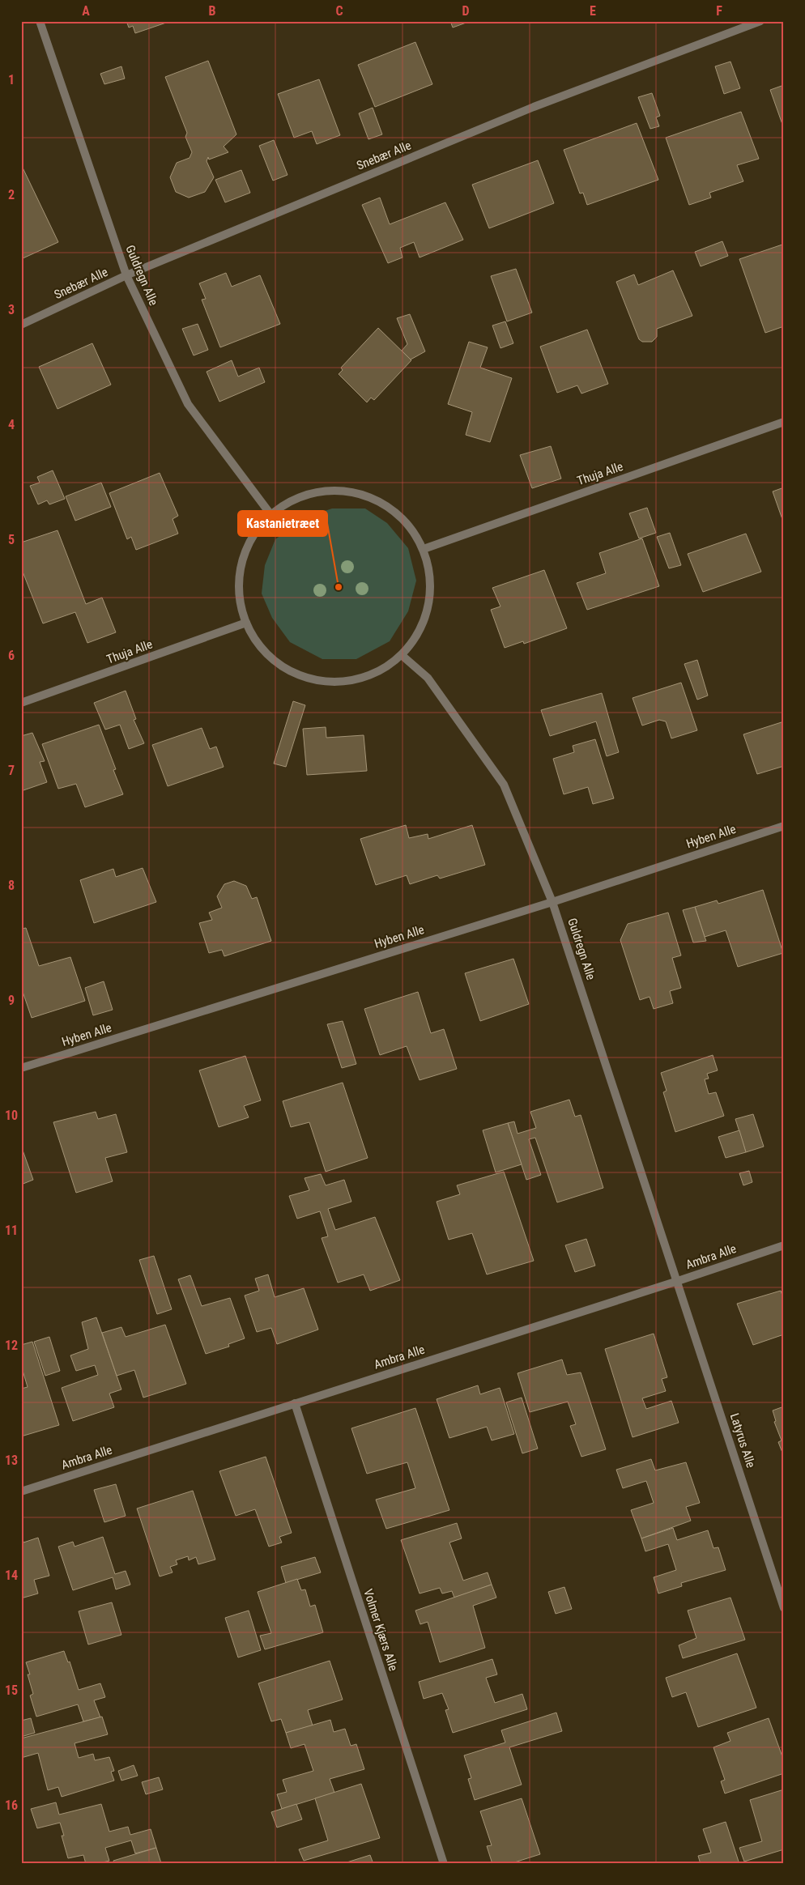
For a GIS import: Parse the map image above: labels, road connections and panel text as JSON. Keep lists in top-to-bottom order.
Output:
{
  "streets": {
    "street": [
      "Snebær Alle",
      "Guldregn Alle",
      "Thuja Alle",
      "Hyben Alle",
      "Ambra Alle",
      "Latyrus Alle",
      "Volmer Kjærs Alle"
    ]
  },
  "crossings": [
    ["Snebær Alle", "Guldregn Alle"],
    ["Guldregn Alle", "Hyben Alle"],
    ["Guldregn Alle", "Ambra Alle"],
    ["Guldregn Alle", "Latyrus Alle"],
    ["Ambra Alle", "Latyrus Alle"],
    ["Ambra Alle", "Volmer Kjærs Alle"]
  ],
  "places": ["Kastanietræet"],
  "grid": {
    "columns": [
      "A",
      "B",
      "C",
      "D",
      "E",
      "F"
    ],
    "rows": [
      "1",
      "2",
      "3",
      "4",
      "5",
      "6",
      "7",
      "8",
      "9",
      "10",
      "11",
      "12",
      "13",
      "14",
      "15",
      "16"
    ]
  }
}
